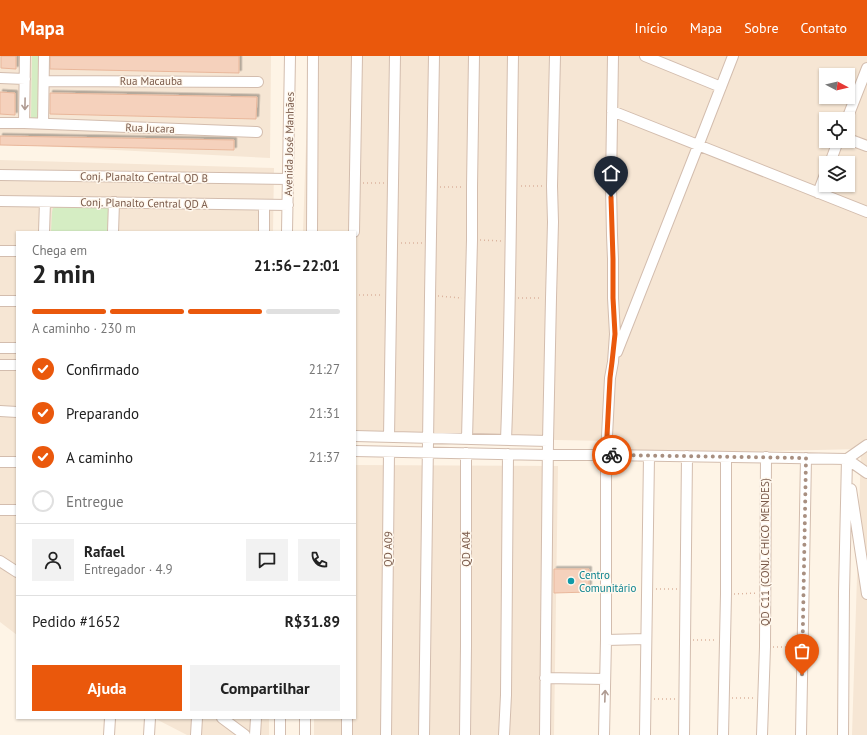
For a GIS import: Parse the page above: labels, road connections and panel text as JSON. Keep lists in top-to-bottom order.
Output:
{
  "streets": {
    "street": [
      "Rua Macauba",
      "Rua Jucara",
      "Avenida José Manhães",
      "Conj. Planalto Central QD B",
      "Conj. Planalto Central QD A",
      "QD A09",
      "QD A04",
      "QD C11 (CONJ. CHICO MENDES)"
    ]
  },
  "crossings": [
    ["Avenida José Manhães", "Conj. Planalto Central QD B"],
    ["Avenida José Manhães", "Conj. Planalto Central QD A"]
  ],
  "places": ["Centro Comunitário"],
  "north": "right",
  "page": {
    "header": "Mapa",
    "nav": [
      "Início",
      "Mapa",
      "Sobre",
      "Contato"
    ],
    "heading": ["2 min", "Chega em", "21:56–22:01"],
    "panel": [
      "Rafael",
      "Entregador · 4.9",
      "Pedido #1652",
      "R$31.89"
    ],
    "bar": "A caminho · 230 m",
    "list": [
      ["Confirmado", "21:27"],
      ["Preparando", "21:31"],
      ["A caminho", "21:37"],
      "Entregue"
    ],
    "buttons": ["Ajuda", "Compartilhar"]
  }
}
